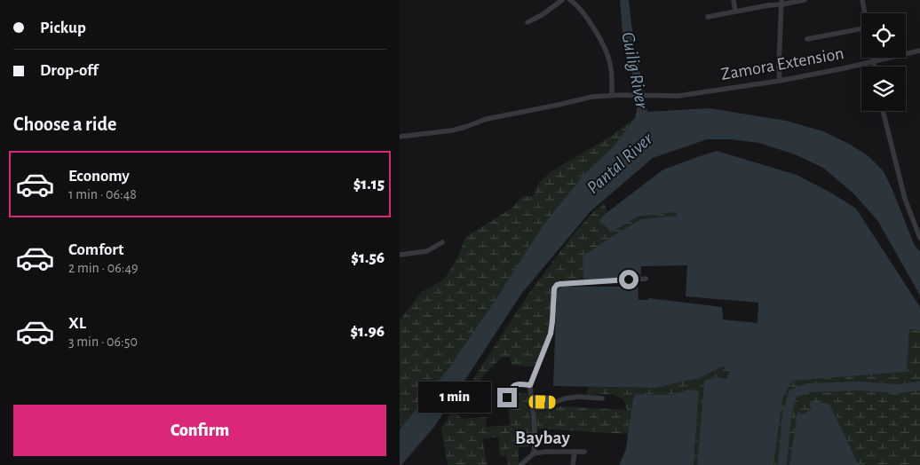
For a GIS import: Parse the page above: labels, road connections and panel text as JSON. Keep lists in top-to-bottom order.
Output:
{
  "streets": {
    "street": ["Zamora Extension"]
  },
  "districts": ["Baybay"],
  "water": ["Guilig River", "Pantal River"],
  "page": {
    "banner": ["Pickup", "Drop-off"],
    "heading": "Choose a ride",
    "list": [
      {
        "name": "Economy",
        "note": "1 min · 06:48",
        "value": "$1.15"
      },
      {
        "name": "Comfort",
        "note": "2 min · 06:49",
        "value": "$1.56"
      },
      {
        "name": "XL",
        "note": "3 min · 06:50",
        "value": "$1.96"
      }
    ],
    "bubble": "1 min",
    "buttons": "Confirm"
  }
}
